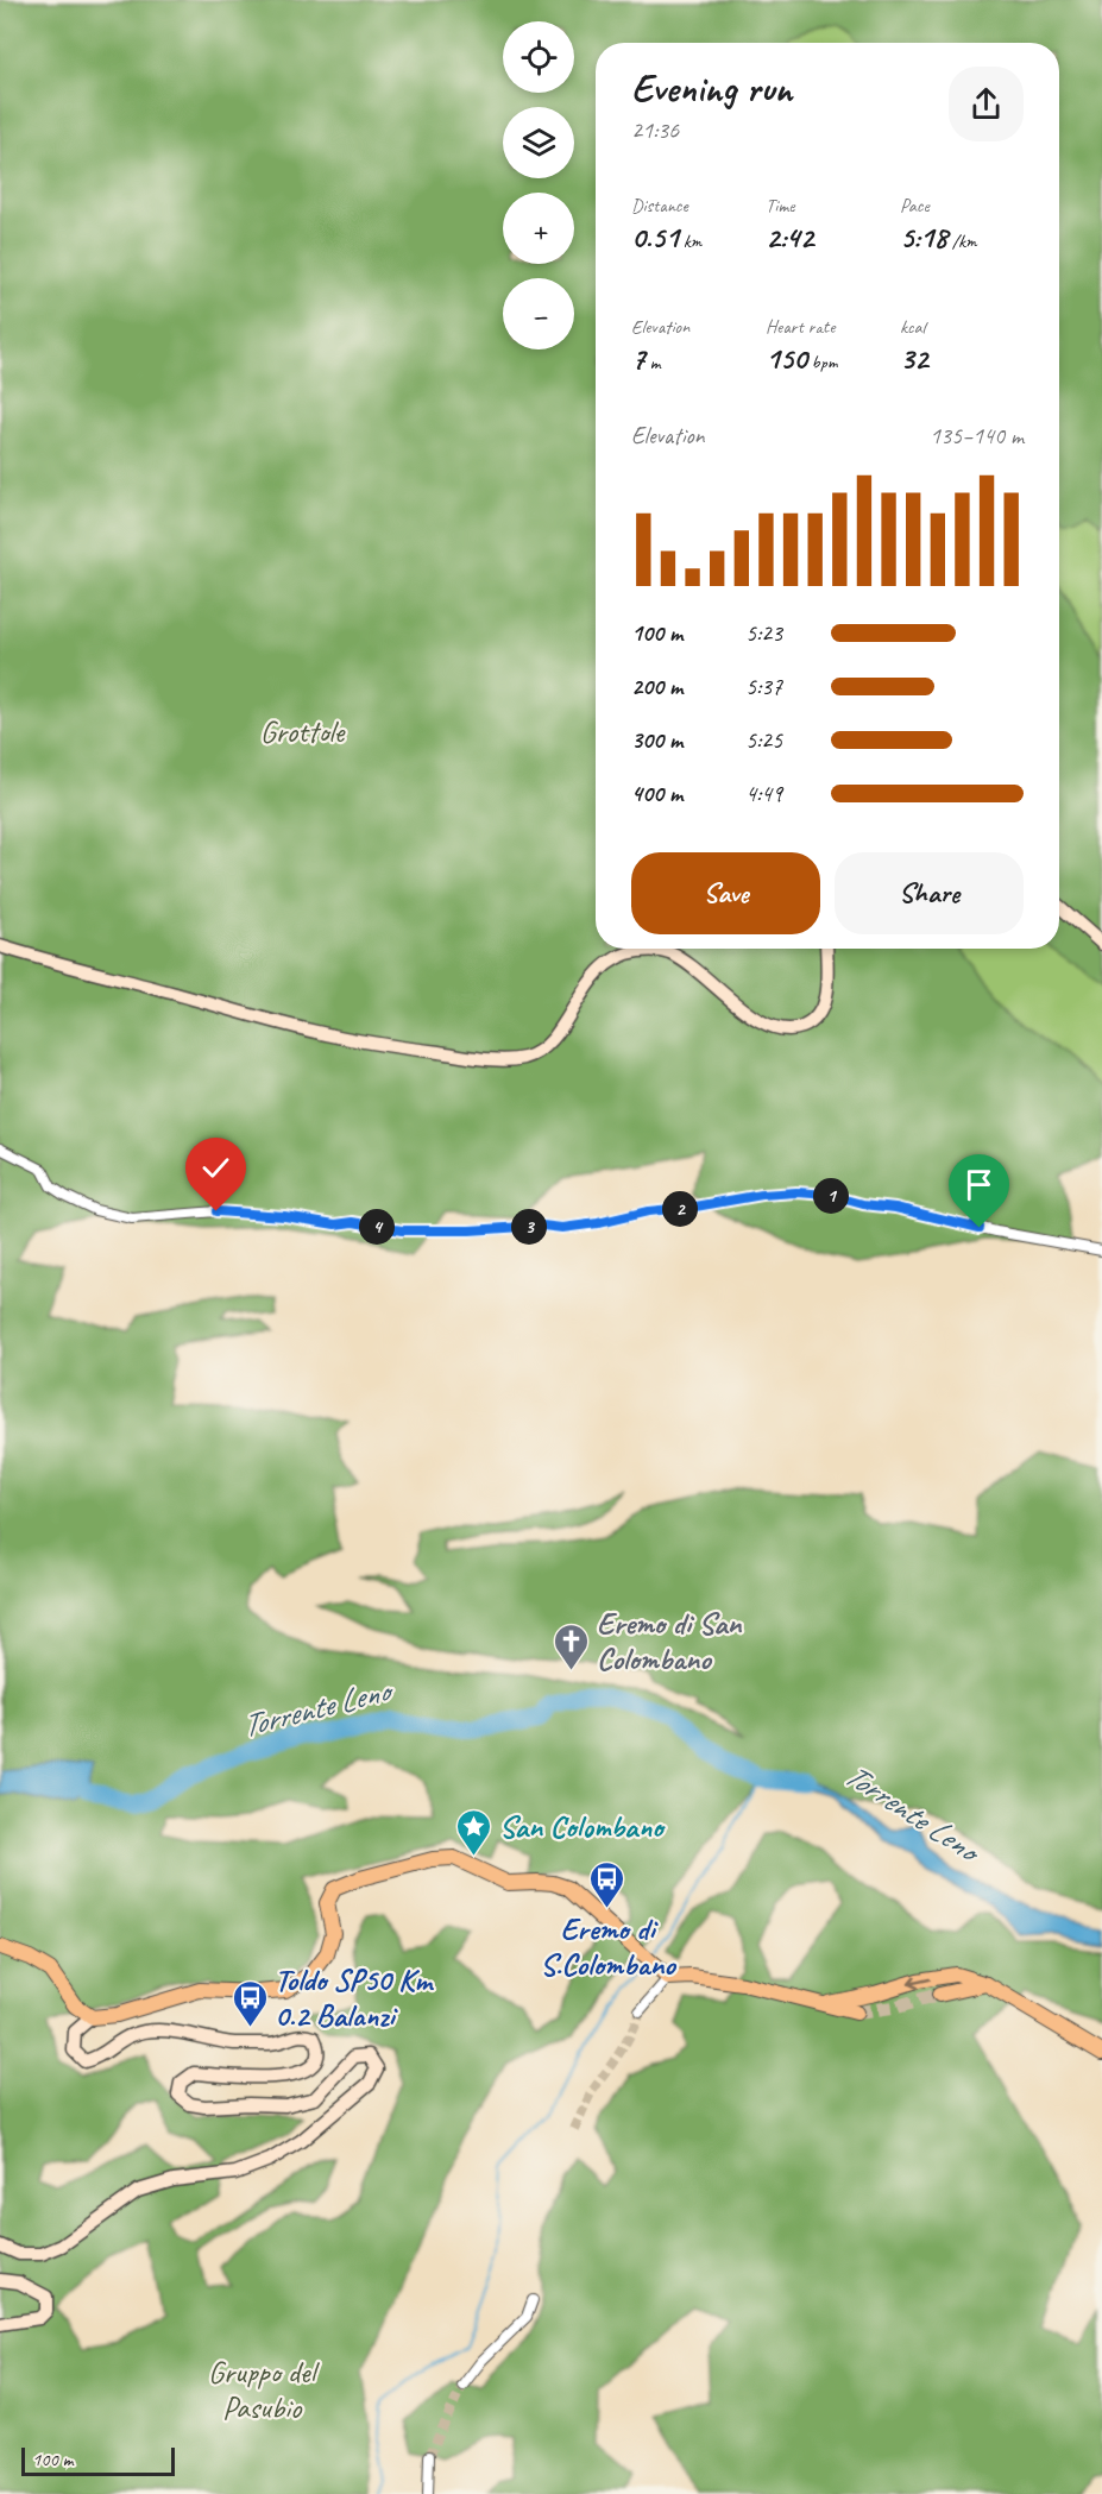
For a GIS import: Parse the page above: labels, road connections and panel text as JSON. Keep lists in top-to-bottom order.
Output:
{
  "water": ["Torrente Leno"],
  "parks": ["Grottole", "Gruppo del Pasubio"],
  "places": {
    "church": ["Eremo di San Colombano"],
    "place": ["San Colombano"],
    "bus stop": ["Eremo di S.Colombano", "Toldo SP50 Km 0.2 Balanzi"]
  },
  "scale_bar": "100 m",
  "page": {
    "map_buttons": ["+", "−"],
    "heading": ["Evening run", "21:36"],
    "stats": [
      ["Distance", "0.51 km"],
      ["Time", "2:42"],
      ["Pace", "5:18 /km"],
      ["Elevation", "7 m"],
      ["Heart rate", "150 bpm"],
      ["kcal", "32"]
    ],
    "chart": ["Elevation", "135–140 m"],
    "list": [
      {
        "name": "100 m",
        "note": "5:23"
      },
      {
        "name": "200 m",
        "note": "5:37"
      },
      {
        "name": "300 m",
        "note": "5:25"
      },
      {
        "name": "400 m",
        "note": "4:49"
      }
    ],
    "buttons": ["Save", "Share"],
    "pins": [
      "1",
      "2",
      "3",
      "4"
    ],
    "scale": "100 m"
  }
}
